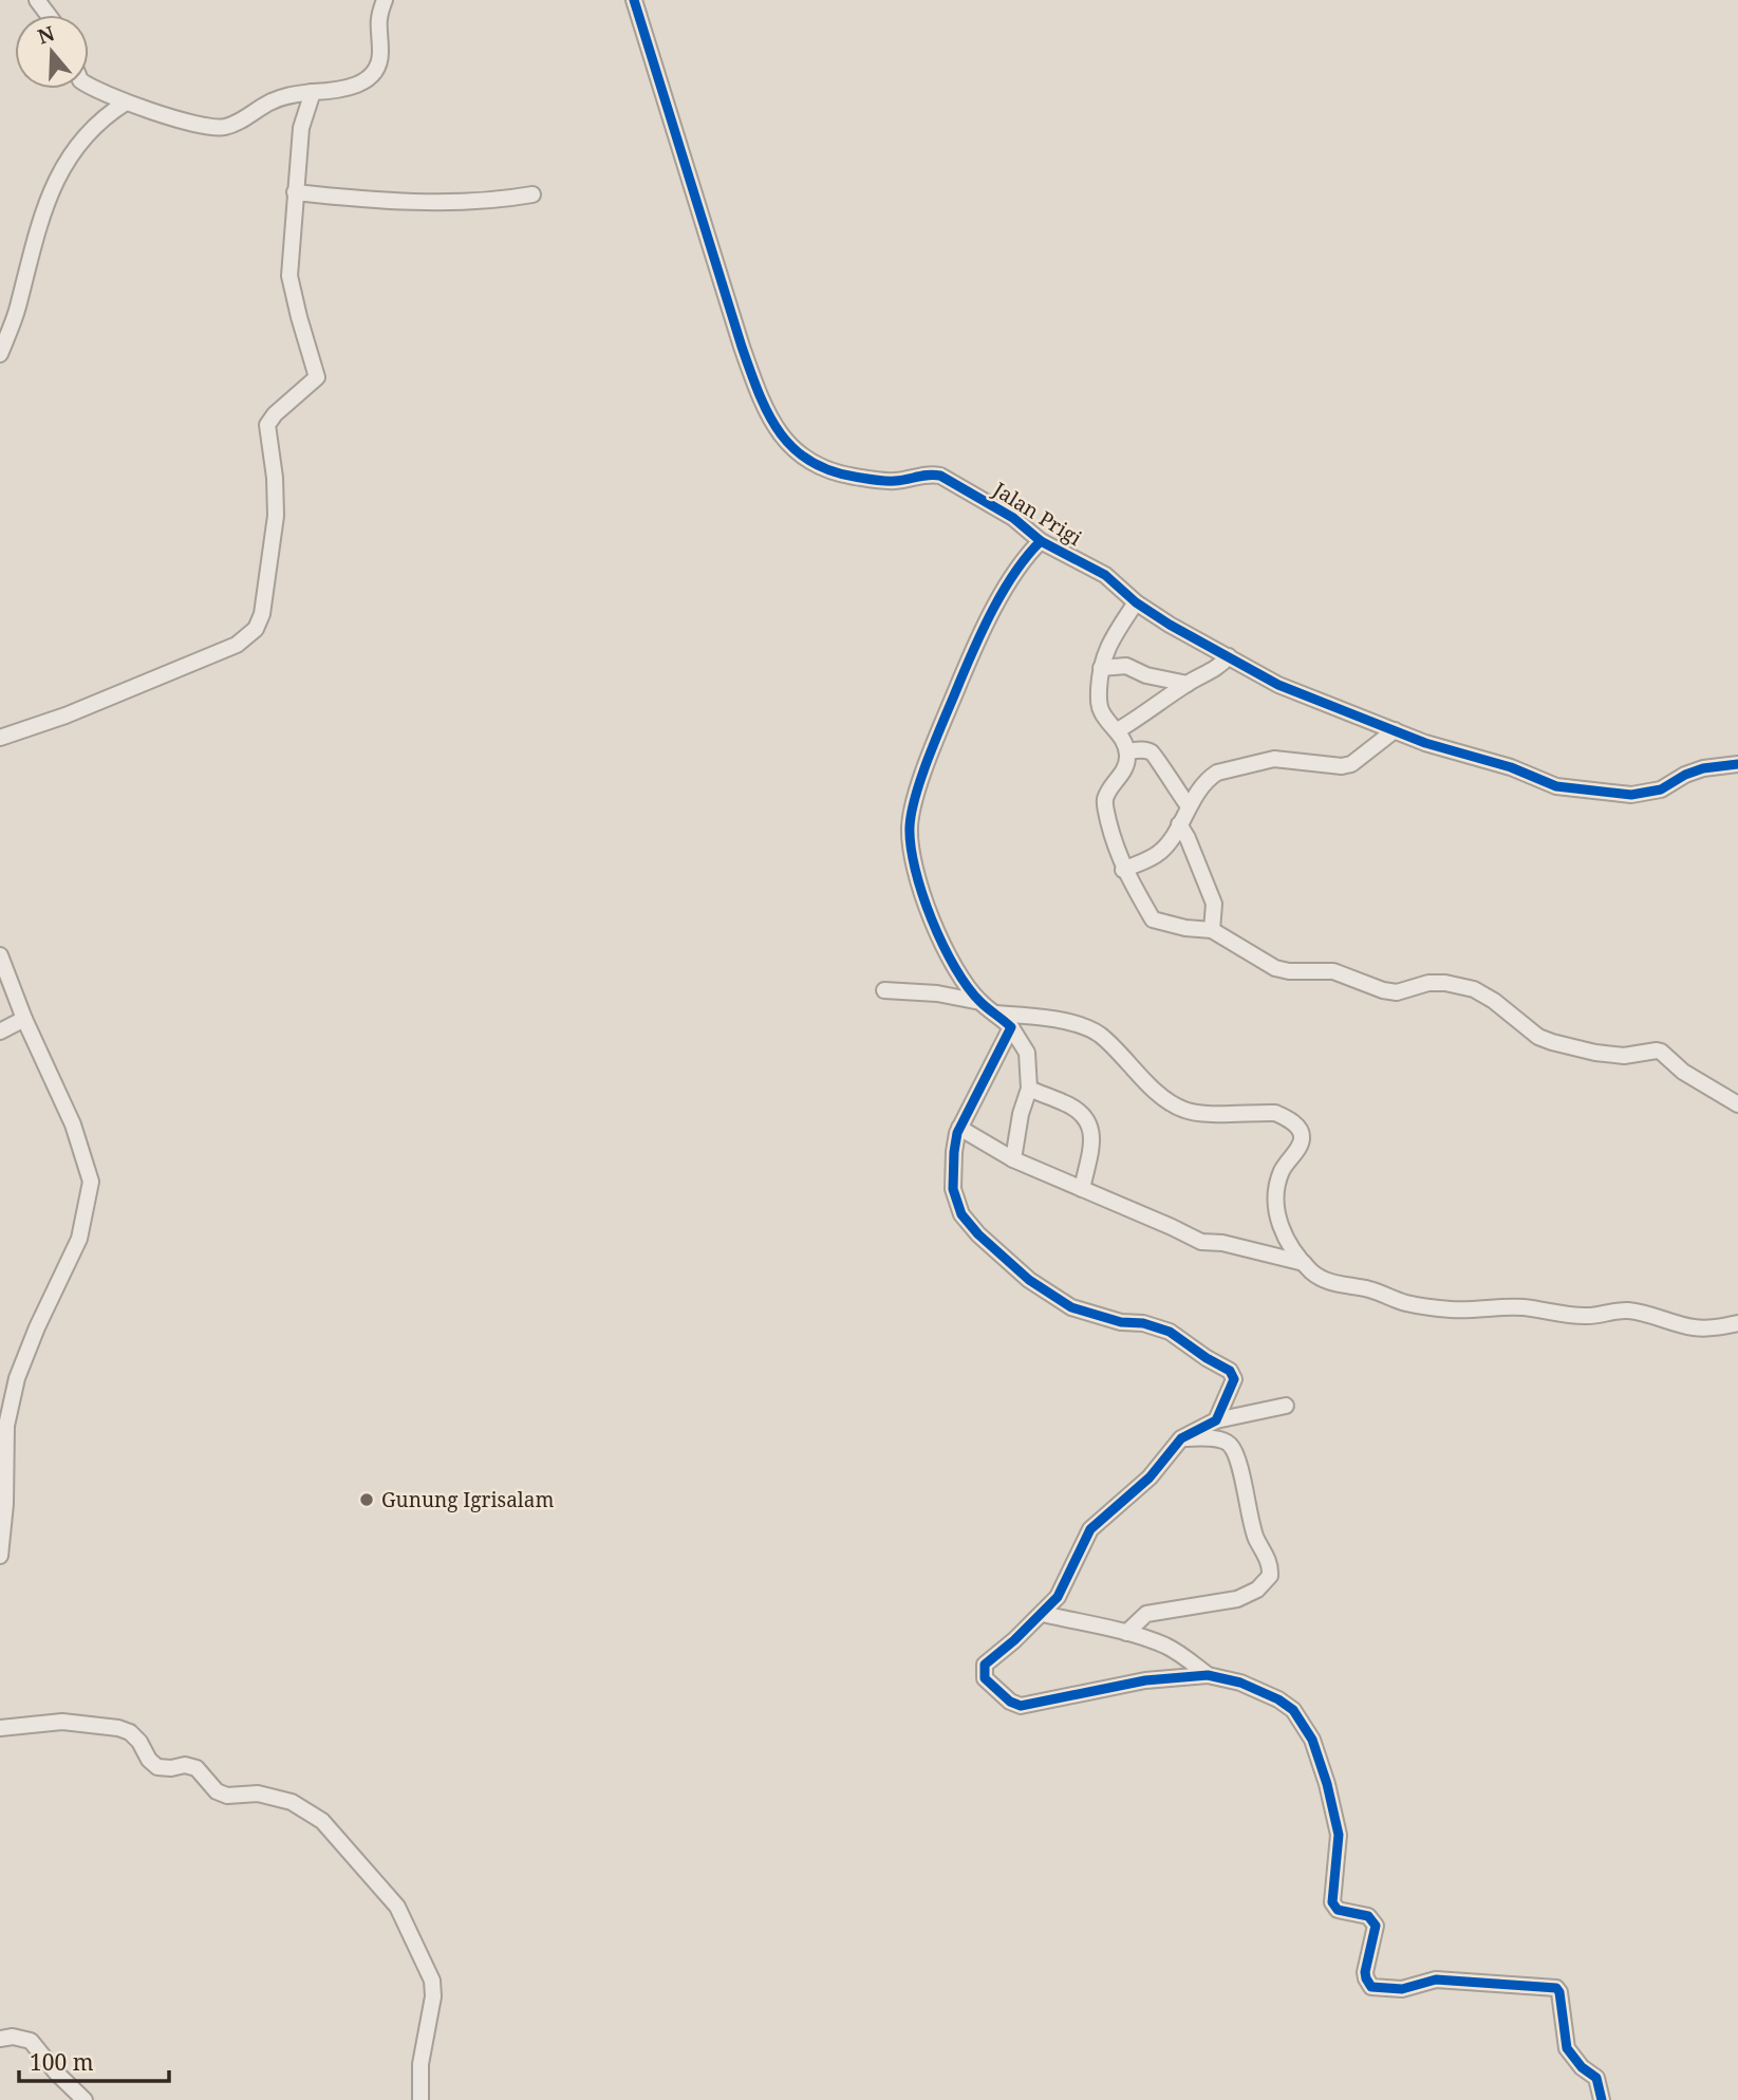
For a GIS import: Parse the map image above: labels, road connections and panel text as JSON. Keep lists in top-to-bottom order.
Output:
{
  "streets": {
    "street": ["Jalan Prigi"]
  },
  "places": ["Gunung Igrisalam"],
  "scale_bar": "100 m",
  "north": "top"
}
